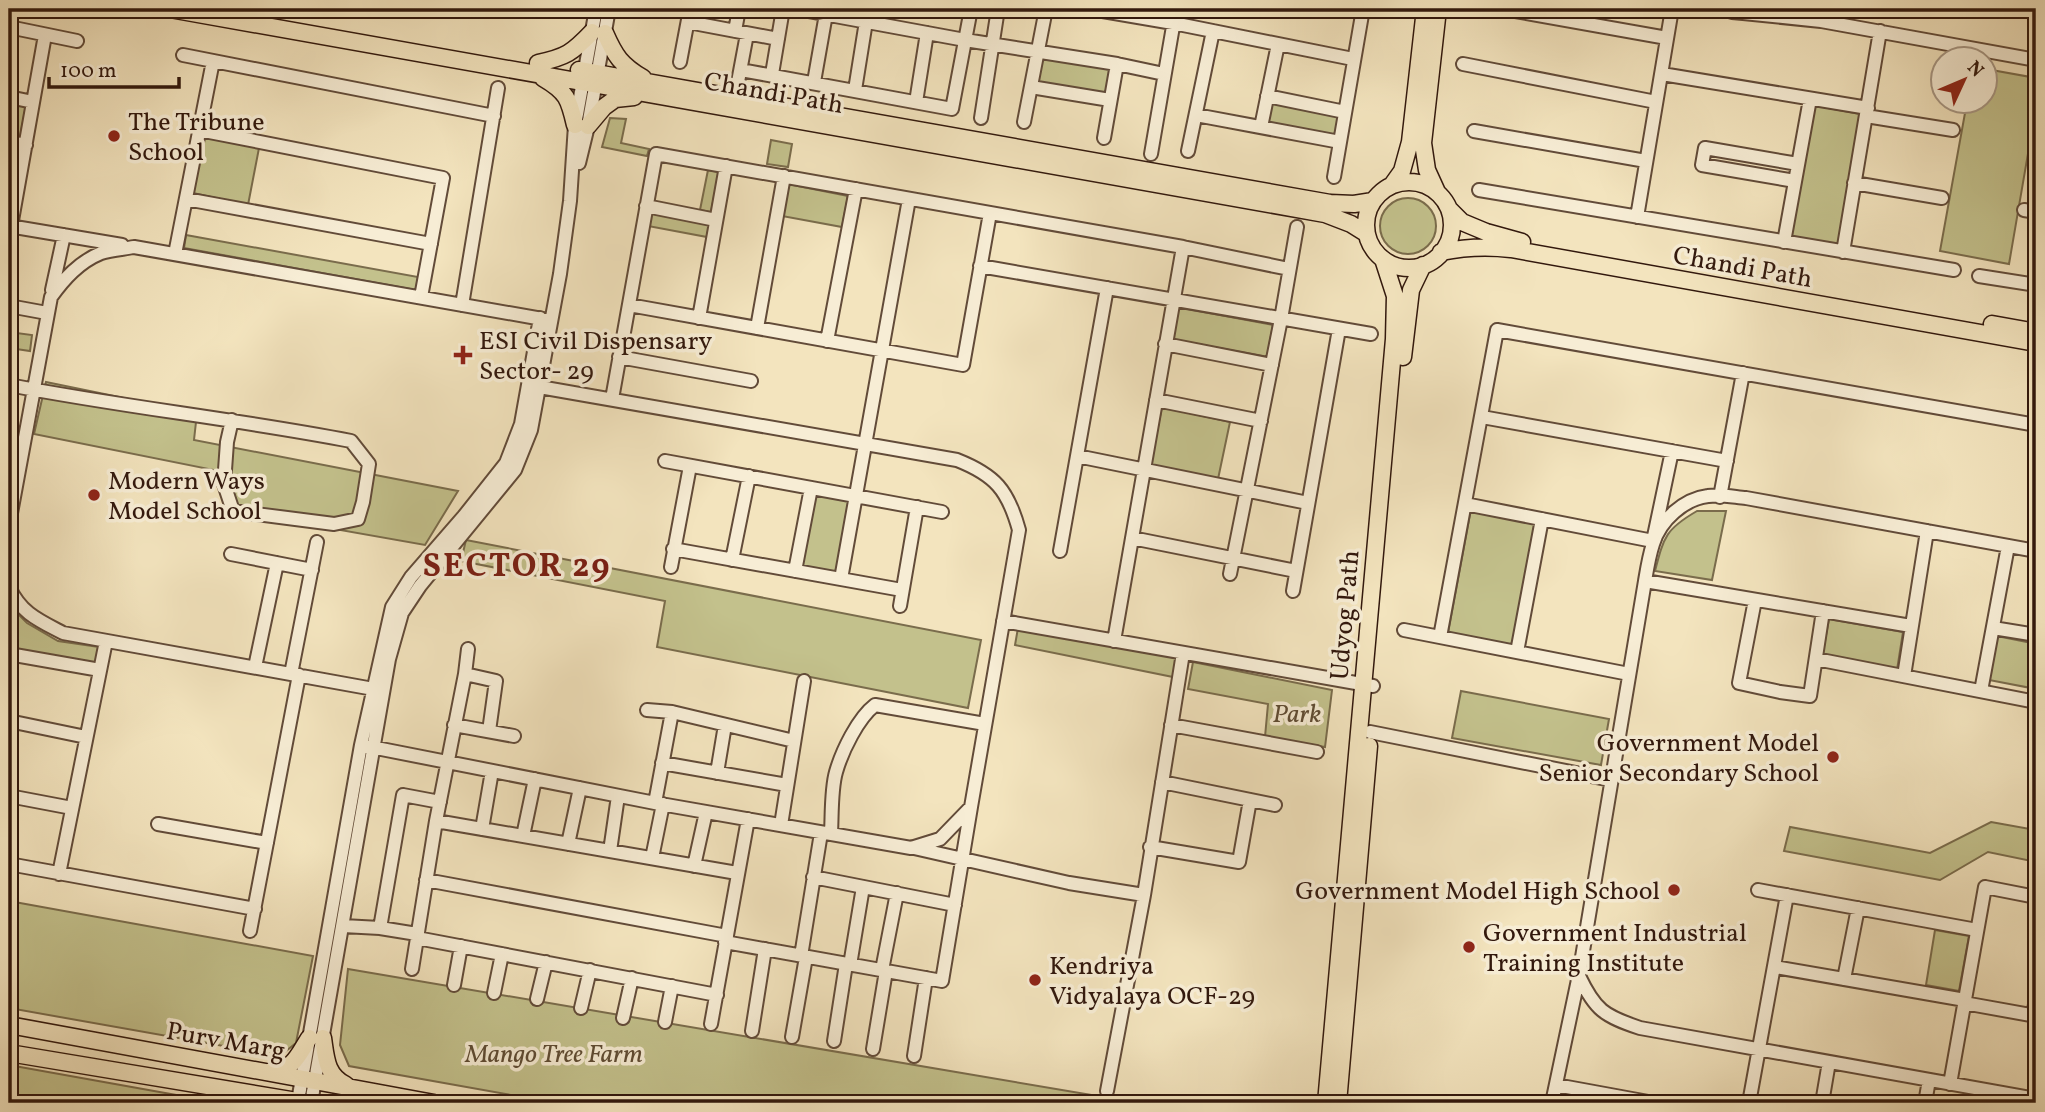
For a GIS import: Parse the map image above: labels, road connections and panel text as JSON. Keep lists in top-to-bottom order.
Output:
{
  "streets": {
    "main road": ["Chandi Path", "Udyog Path", "Purv Marg"]
  },
  "crossings": [
    ["Chandi Path", "Udyog Path"]
  ],
  "districts": ["SECTOR 29"],
  "parks": ["Park", "Mango Tree Farm"],
  "places": {
    "other": [
      "The Tribune School",
      "Modern Ways Model School",
      "Government Model Senior Secondary School",
      "Government Model High School",
      "Government Industrial Training Institute",
      "Kendriya Vidyalaya OCF-29"
    ],
    "health": ["ESI Civil Dispensary Sector- 29"]
  },
  "scale_bar": "100 m",
  "north": "top right"
}
